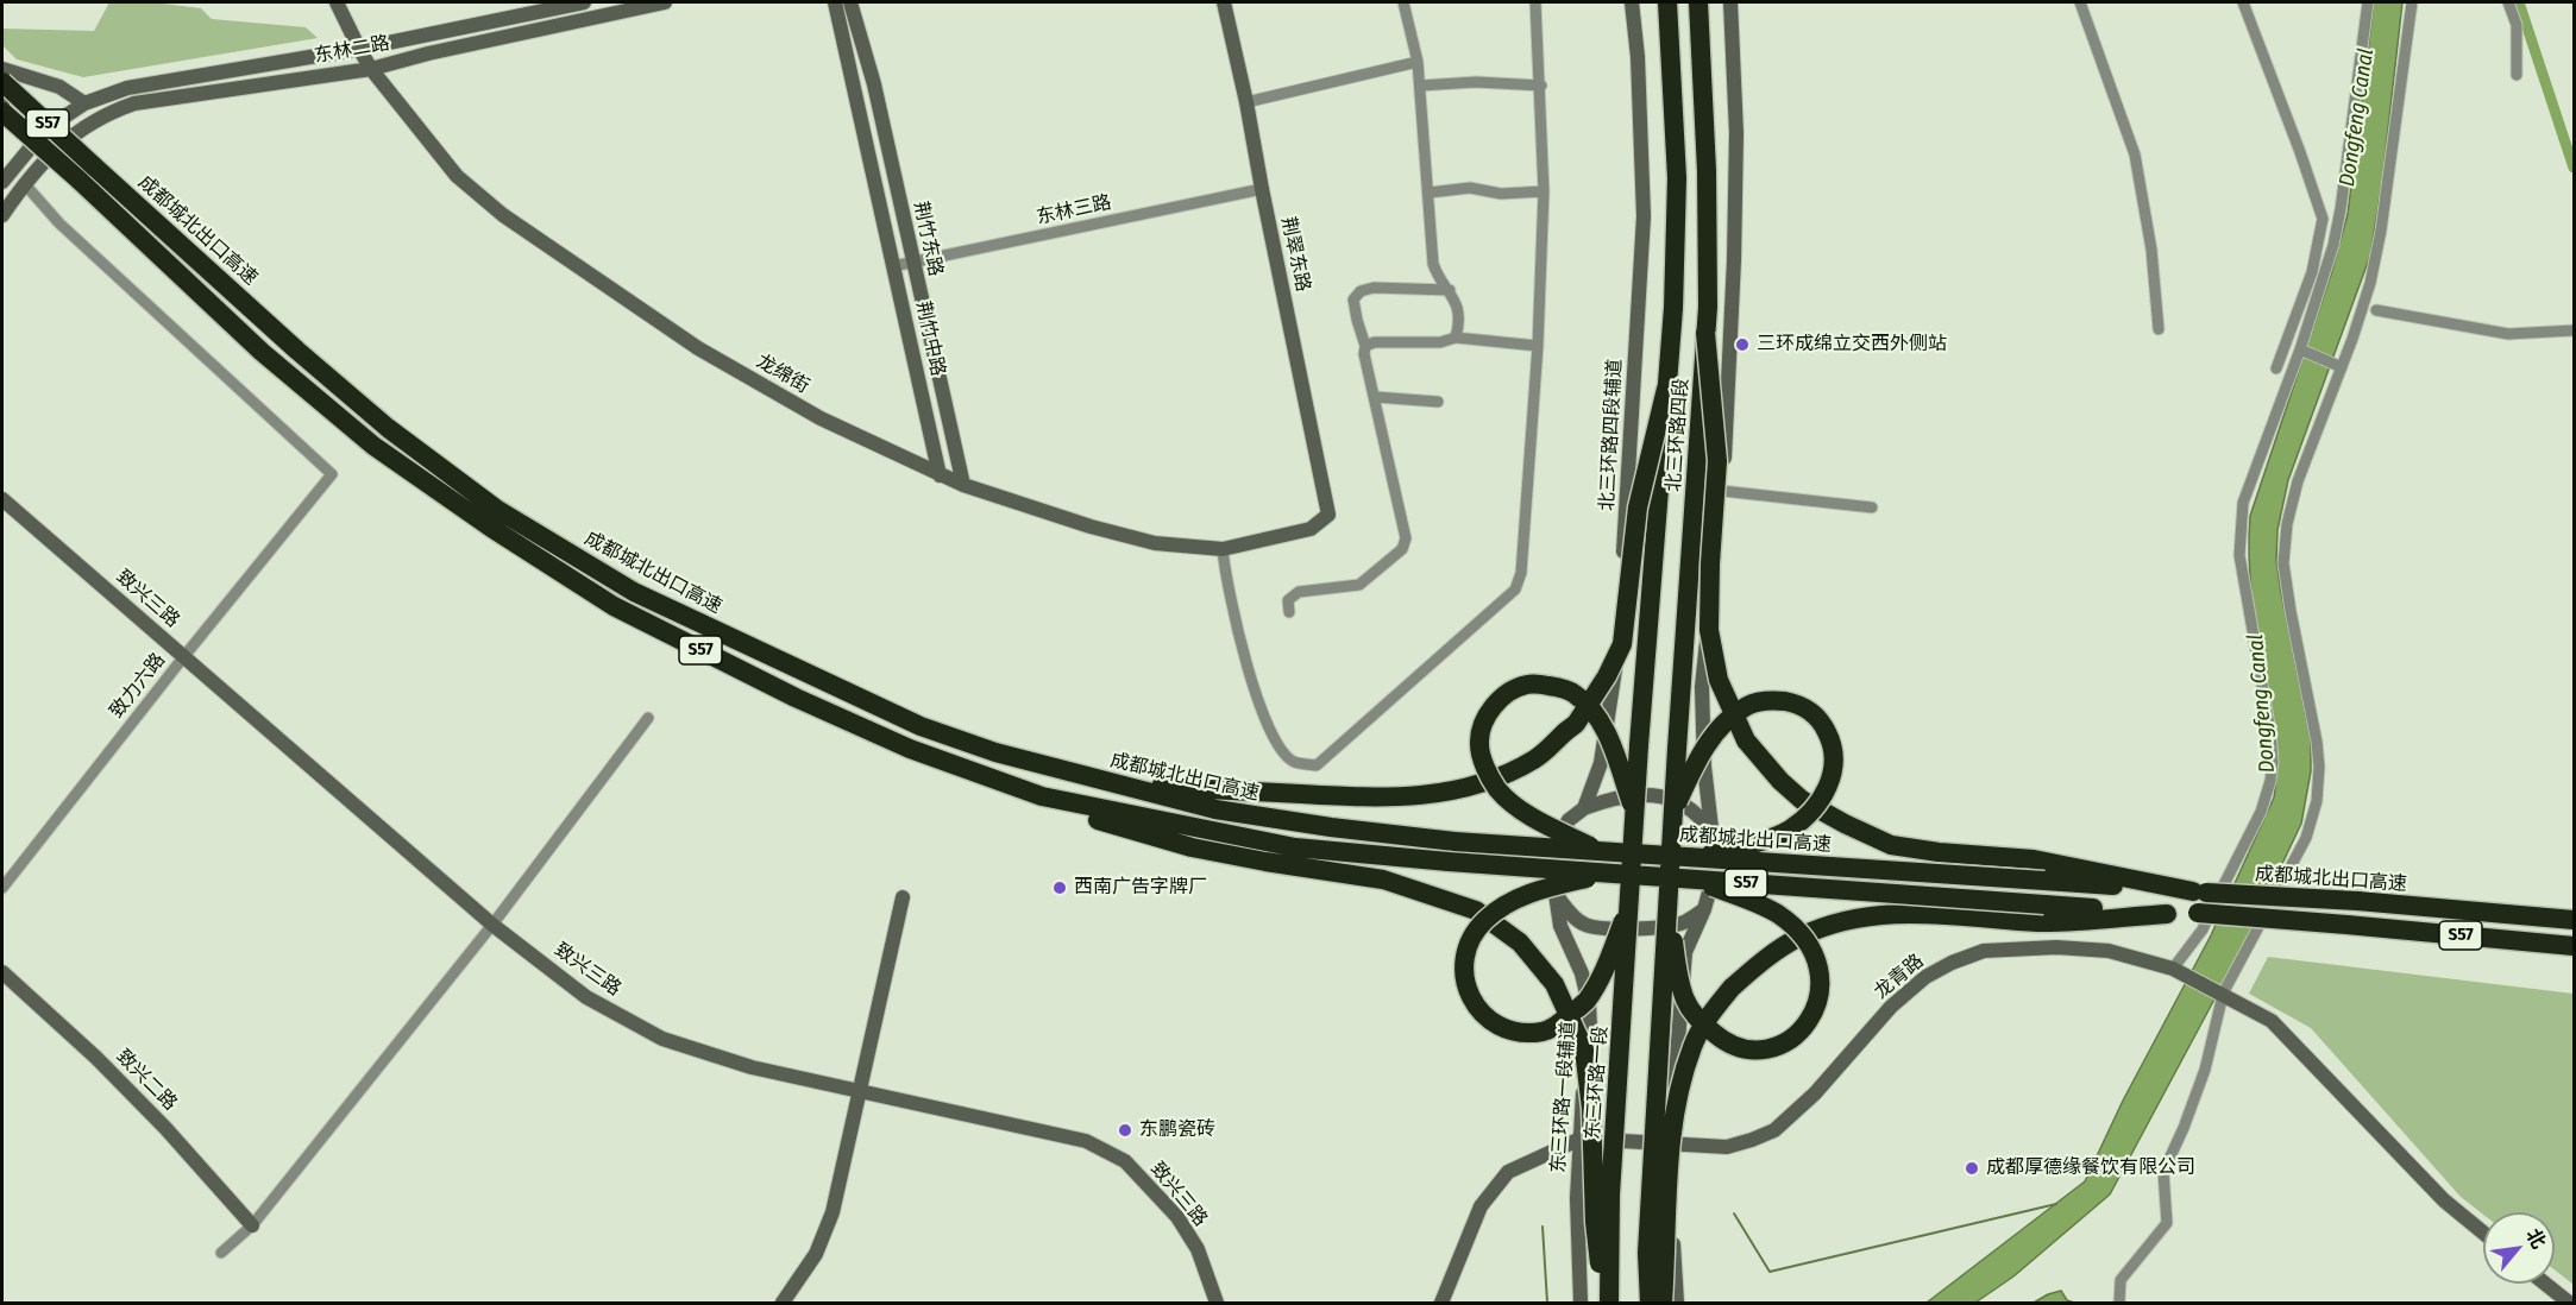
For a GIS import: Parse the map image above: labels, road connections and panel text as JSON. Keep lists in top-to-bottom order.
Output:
{
  "streets": {
    "highway": [
      "S57",
      "成都城北出口高速",
      "北三环路四段",
      "东三环路一段"
    ],
    "main road": [
      "东林二路",
      "荆竹东路",
      "荆翠东路",
      "荆竹中路",
      "龙绵街",
      "北三环路四段辅道",
      "致兴三路",
      "龙青路",
      "致兴二路",
      "东三环路一段辅道"
    ],
    "street": ["东林三路", "致力六路"]
  },
  "crossings": [
    ["东林二路", "龙绵街"],
    ["东林二路", "致力六路"],
    ["东林三路", "荆竹东路"],
    ["东林三路", "荆翠东路"],
    ["东林三路", "荆竹中路"],
    ["荆竹东路", "龙绵街"],
    ["荆翠东路", "龙绵街"],
    ["荆竹中路", "龙绵街"],
    ["北三环路四段辅道", "东三环路一段辅道"],
    ["北三环路四段", "东三环路一段"],
    ["致兴三路", "致力六路"],
    ["龙青路", "东三环路一段辅道"]
  ],
  "water": ["Dongfeng Canal"],
  "places": [
    "三环成绵立交西外侧站",
    "西南广告字牌厂",
    "东鹏瓷砖",
    "成都厚德缘餐饮有限公司"
  ],
  "north": "top right"
}
